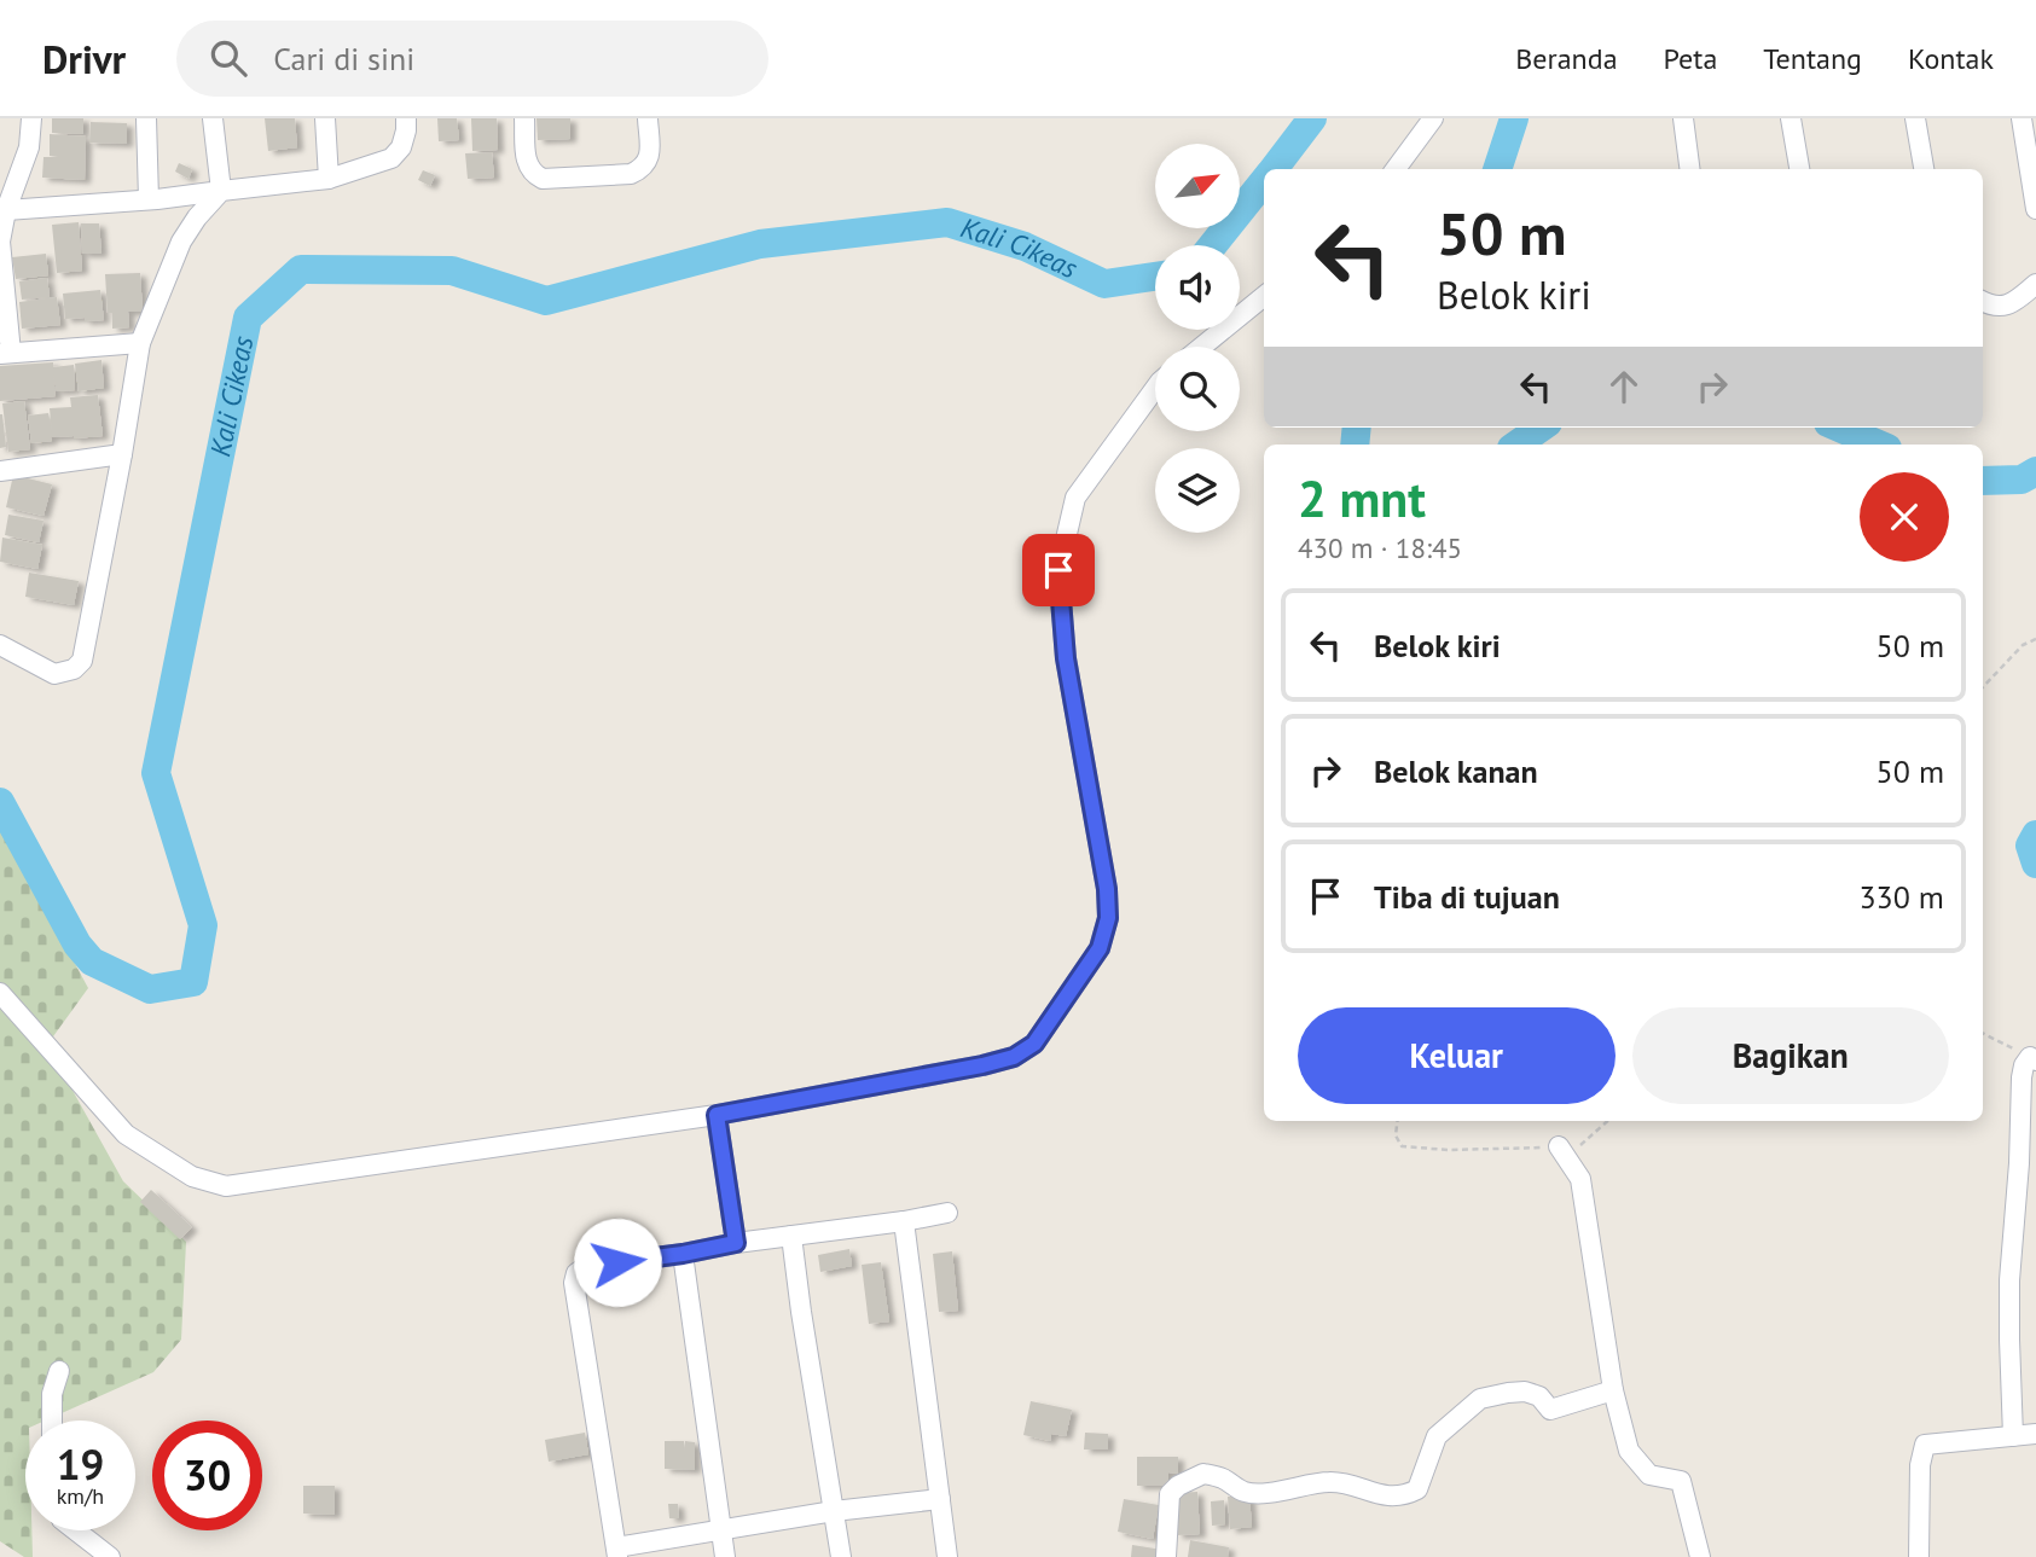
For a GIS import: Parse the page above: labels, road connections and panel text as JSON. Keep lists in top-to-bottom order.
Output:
{
  "water": ["Kali Cikeas"],
  "north": "top right",
  "page": {
    "header": "Drivr",
    "search": "Cari di sini",
    "nav": [
      "Beranda",
      "Peta",
      "Tentang",
      "Kontak"
    ],
    "turn": ["50 m", "Belok kiri"],
    "heading": ["2 mnt", "430 m · 18:45"],
    "list": [
      {
        "name": "Belok kiri",
        "value": "50 m"
      },
      {
        "name": "Belok kanan",
        "value": "50 m"
      },
      {
        "name": "Tiba di tujuan",
        "value": "330 m"
      }
    ],
    "buttons": ["Keluar", "Bagikan"],
    "speed": "19 km/h",
    "limit": "30"
  }
}
